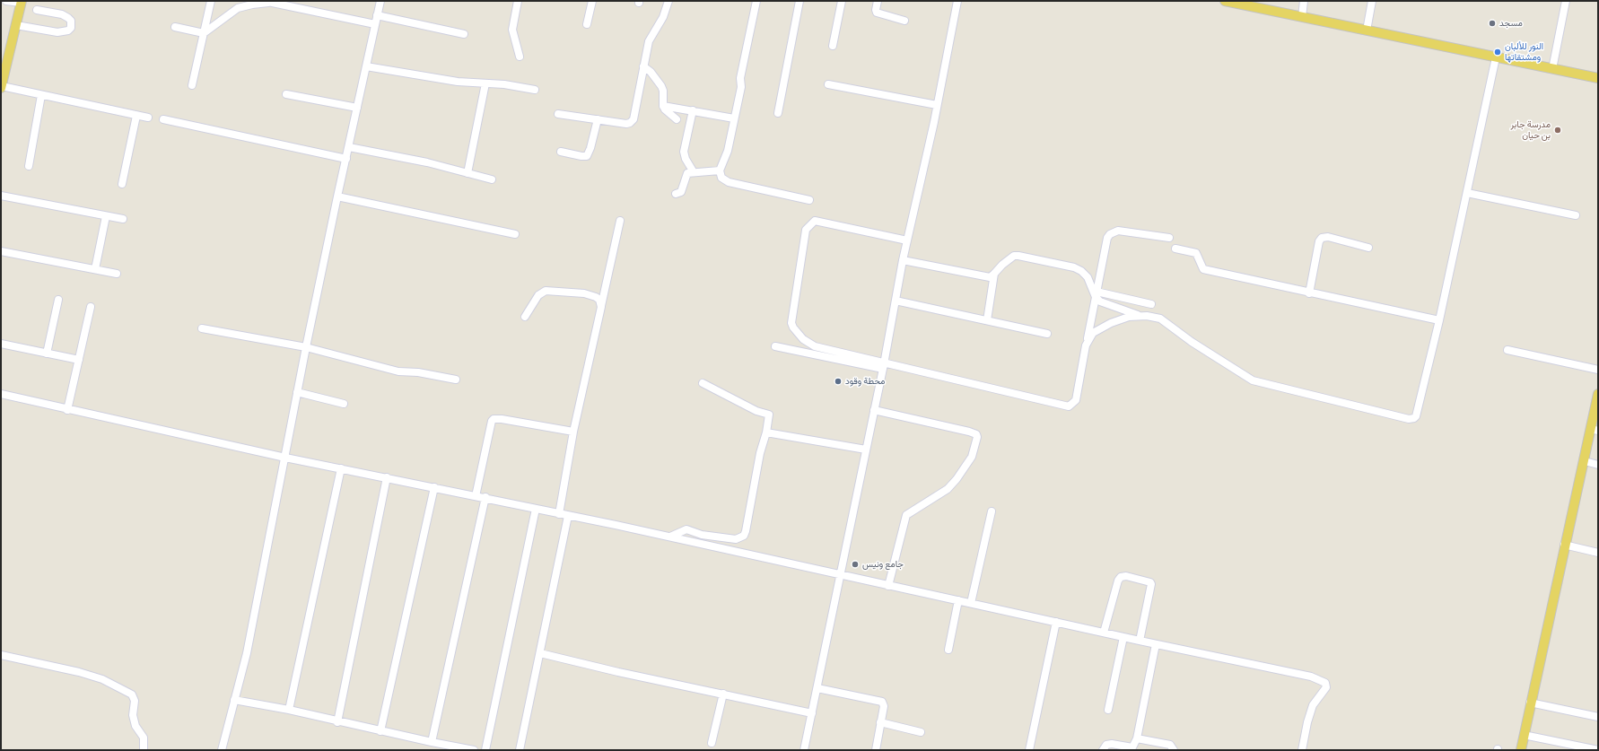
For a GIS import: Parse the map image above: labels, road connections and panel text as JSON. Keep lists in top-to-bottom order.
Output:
{
  "places": [
    "مسجد",
    "النور للألبان ومشتقاتها",
    "مدرسة جابر بن حيان",
    "محطة وقود",
    "جامع ونيس"
  ]
}
